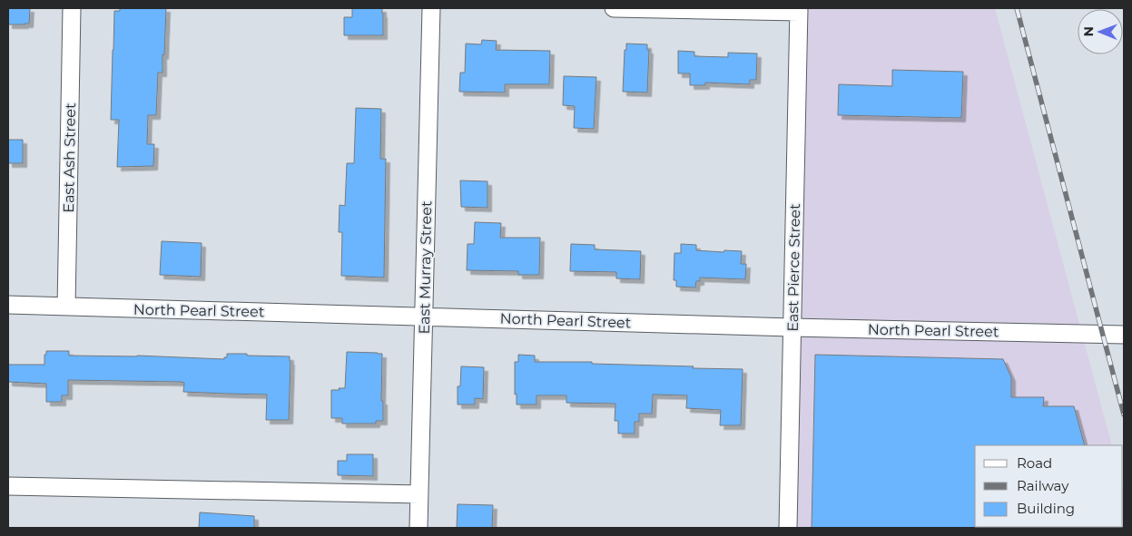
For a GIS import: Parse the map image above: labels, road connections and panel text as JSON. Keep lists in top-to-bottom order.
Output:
{
  "streets": {
    "street": [
      "East Ash Street",
      "East Murray Street",
      "East Pierce Street",
      "North Pearl Street"
    ]
  },
  "crossings": [
    ["East Ash Street", "North Pearl Street"],
    ["East Murray Street", "North Pearl Street"],
    ["East Pierce Street", "North Pearl Street"]
  ],
  "legend": ["Road", "Railway", "Building"],
  "north": "left"
}
